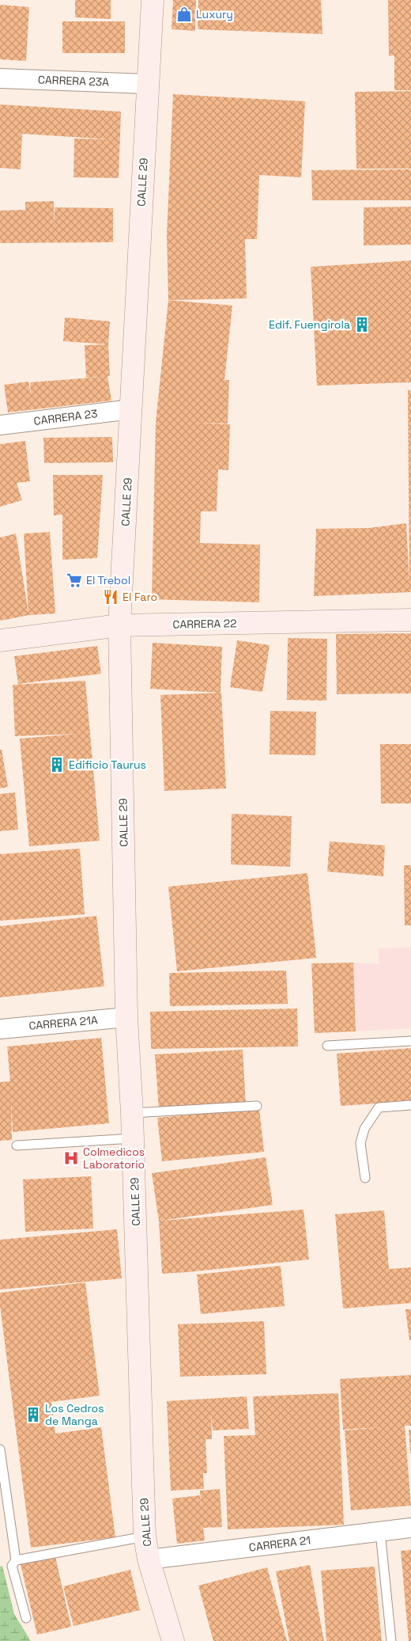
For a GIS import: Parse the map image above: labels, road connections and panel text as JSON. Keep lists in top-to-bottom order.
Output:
{
  "streets": {
    "main road": ["CALLE 29", "CARRERA 22"],
    "street": [
      "CARRERA 23A",
      "CARRERA 23",
      "CARRERA 21A",
      "CARRERA 21"
    ]
  },
  "crossings": [
    ["CARRERA 23A", "CALLE 29"],
    ["CALLE 29", "CARRERA 23"],
    ["CALLE 29", "CARRERA 22"],
    ["CALLE 29", "CARRERA 21A"],
    ["CALLE 29", "CARRERA 21"]
  ],
  "places": {
    "shop": ["Luxury"],
    "building": ["Edif. Fuengirola", "Edificio Taurus", "Los Cedros de Manga"],
    "supermarket": ["El Trebol"],
    "restaurant": ["El Faro"],
    "hospital": ["Colmedicos Laboratorio"]
  }
}
